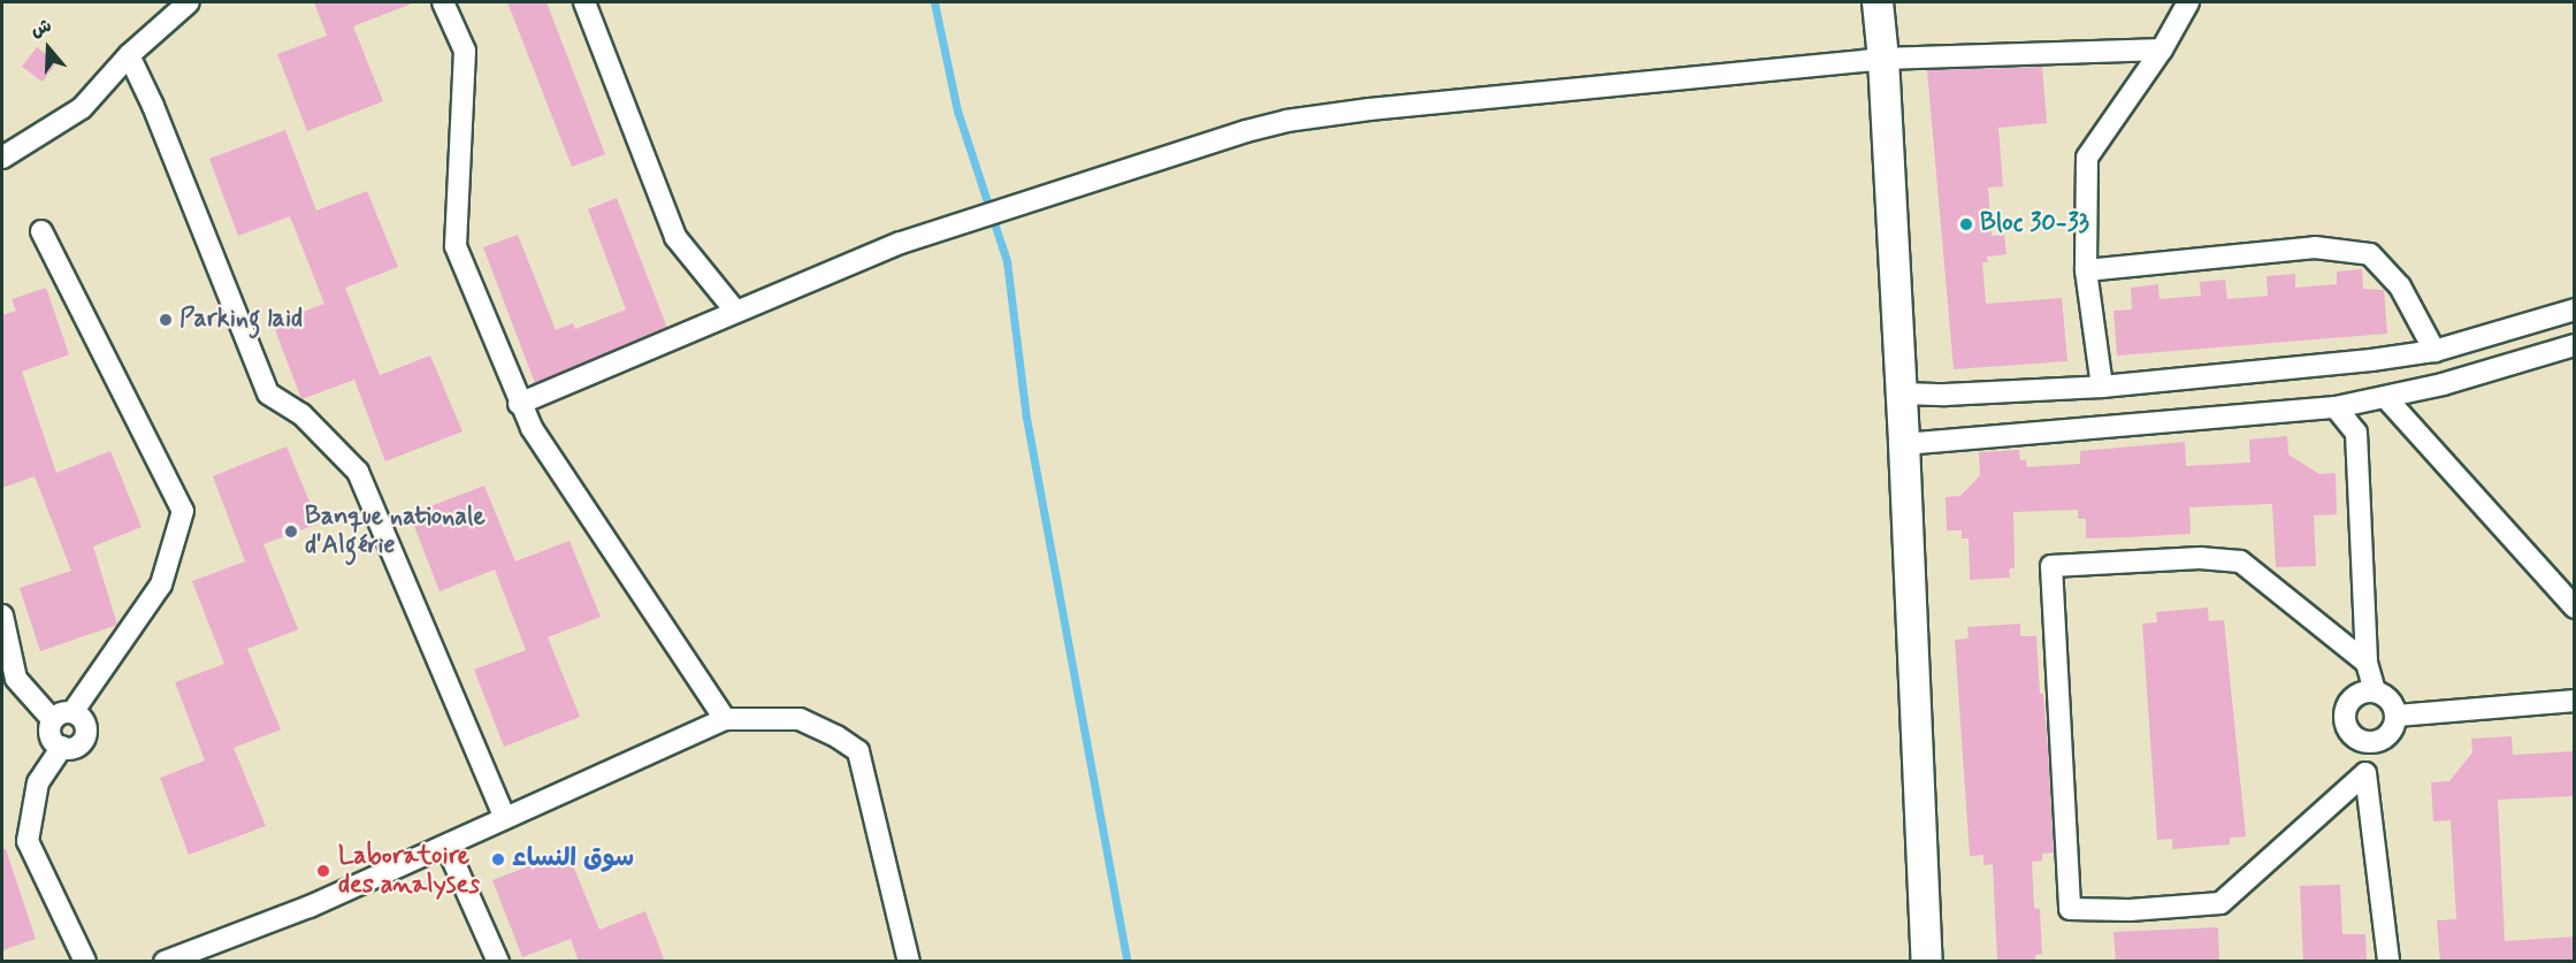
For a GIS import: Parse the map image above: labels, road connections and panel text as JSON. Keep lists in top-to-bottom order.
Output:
{
  "places": [
    "Bloc 30-33",
    "Parking laid",
    "Banque nationale d'Algérie",
    "سوق النساء",
    "Laboratoire des analyses"
  ],
  "north": "top"
}
